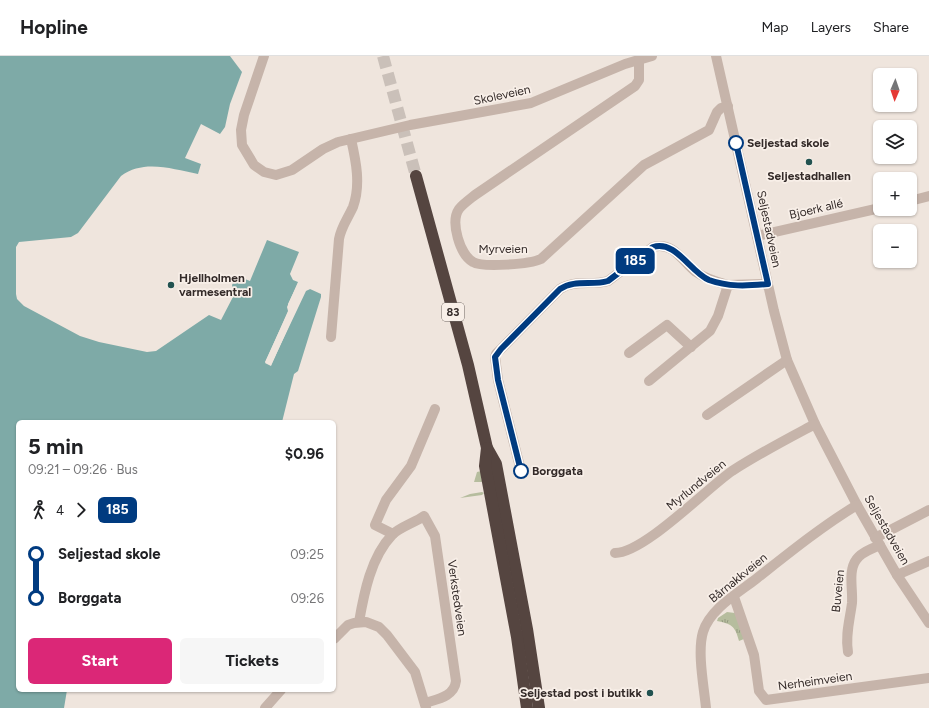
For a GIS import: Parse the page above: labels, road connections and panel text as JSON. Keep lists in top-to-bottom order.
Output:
{
  "streets": {
    "highway": ["83"],
    "street": [
      "Skoleveien",
      "Bjoerk allé",
      "Seljestadveien",
      "Myrveien",
      "Myrlundveien",
      "Bårnakkveien",
      "Buveien",
      "Verkstedveien",
      "Nerheimveien"
    ]
  },
  "crossings": [
    ["Skoleveien", "Myrveien"],
    ["Bjoerk allé", "Seljestadveien"],
    ["Seljestadveien", "Myrveien"],
    ["Seljestadveien", "Myrlundveien"],
    ["Seljestadveien", "Bårnakkveien"],
    ["Seljestadveien", "Buveien"],
    ["Bårnakkveien", "Nerheimveien"]
  ],
  "places": [
    "Seljestad skole",
    "Seljestadhallen",
    "Hjellholmen varmesentral",
    "Borggata",
    "Seljestad post i butikk"
  ],
  "lines": ["bus line 185"],
  "north": "bottom",
  "page": {
    "header": "Hopline",
    "nav": ["Map", "Layers", "Share"],
    "on_map": "185",
    "map_buttons": ["+", "−"],
    "heading": ["5 min", "09:21 – 09:26 · Bus", "$0.96"],
    "legs": ["4", "185"],
    "list": [
      {
        "name": "Seljestad skole",
        "value": "09:25"
      },
      {
        "name": "Borggata",
        "value": "09:26"
      }
    ],
    "buttons": ["Start", "Tickets"]
  }
}
